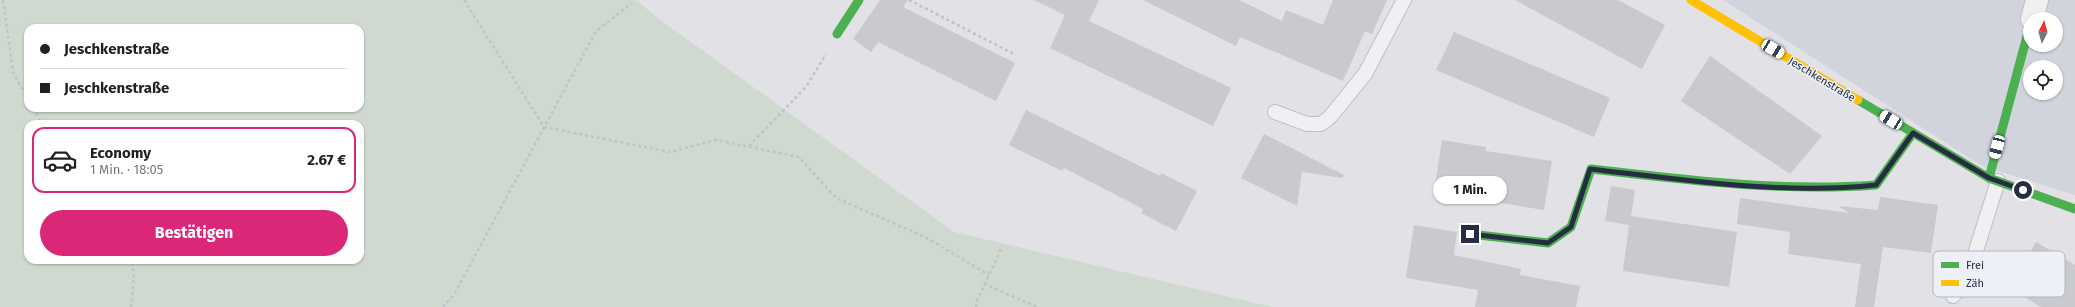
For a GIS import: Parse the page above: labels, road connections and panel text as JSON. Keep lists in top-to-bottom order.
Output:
{
  "streets": {
    "street": ["Jeschkenstraße"]
  },
  "legend": ["Frei", "Zäh"],
  "north": "top",
  "page": {
    "banner": ["Jeschkenstraße", "Jeschkenstraße"],
    "list": [
      {
        "name": "Economy",
        "note": "1 Min. · 18:05",
        "value": "2.67 €"
      }
    ],
    "bubble": "1 Min.",
    "buttons": "Bestätigen"
  }
}
